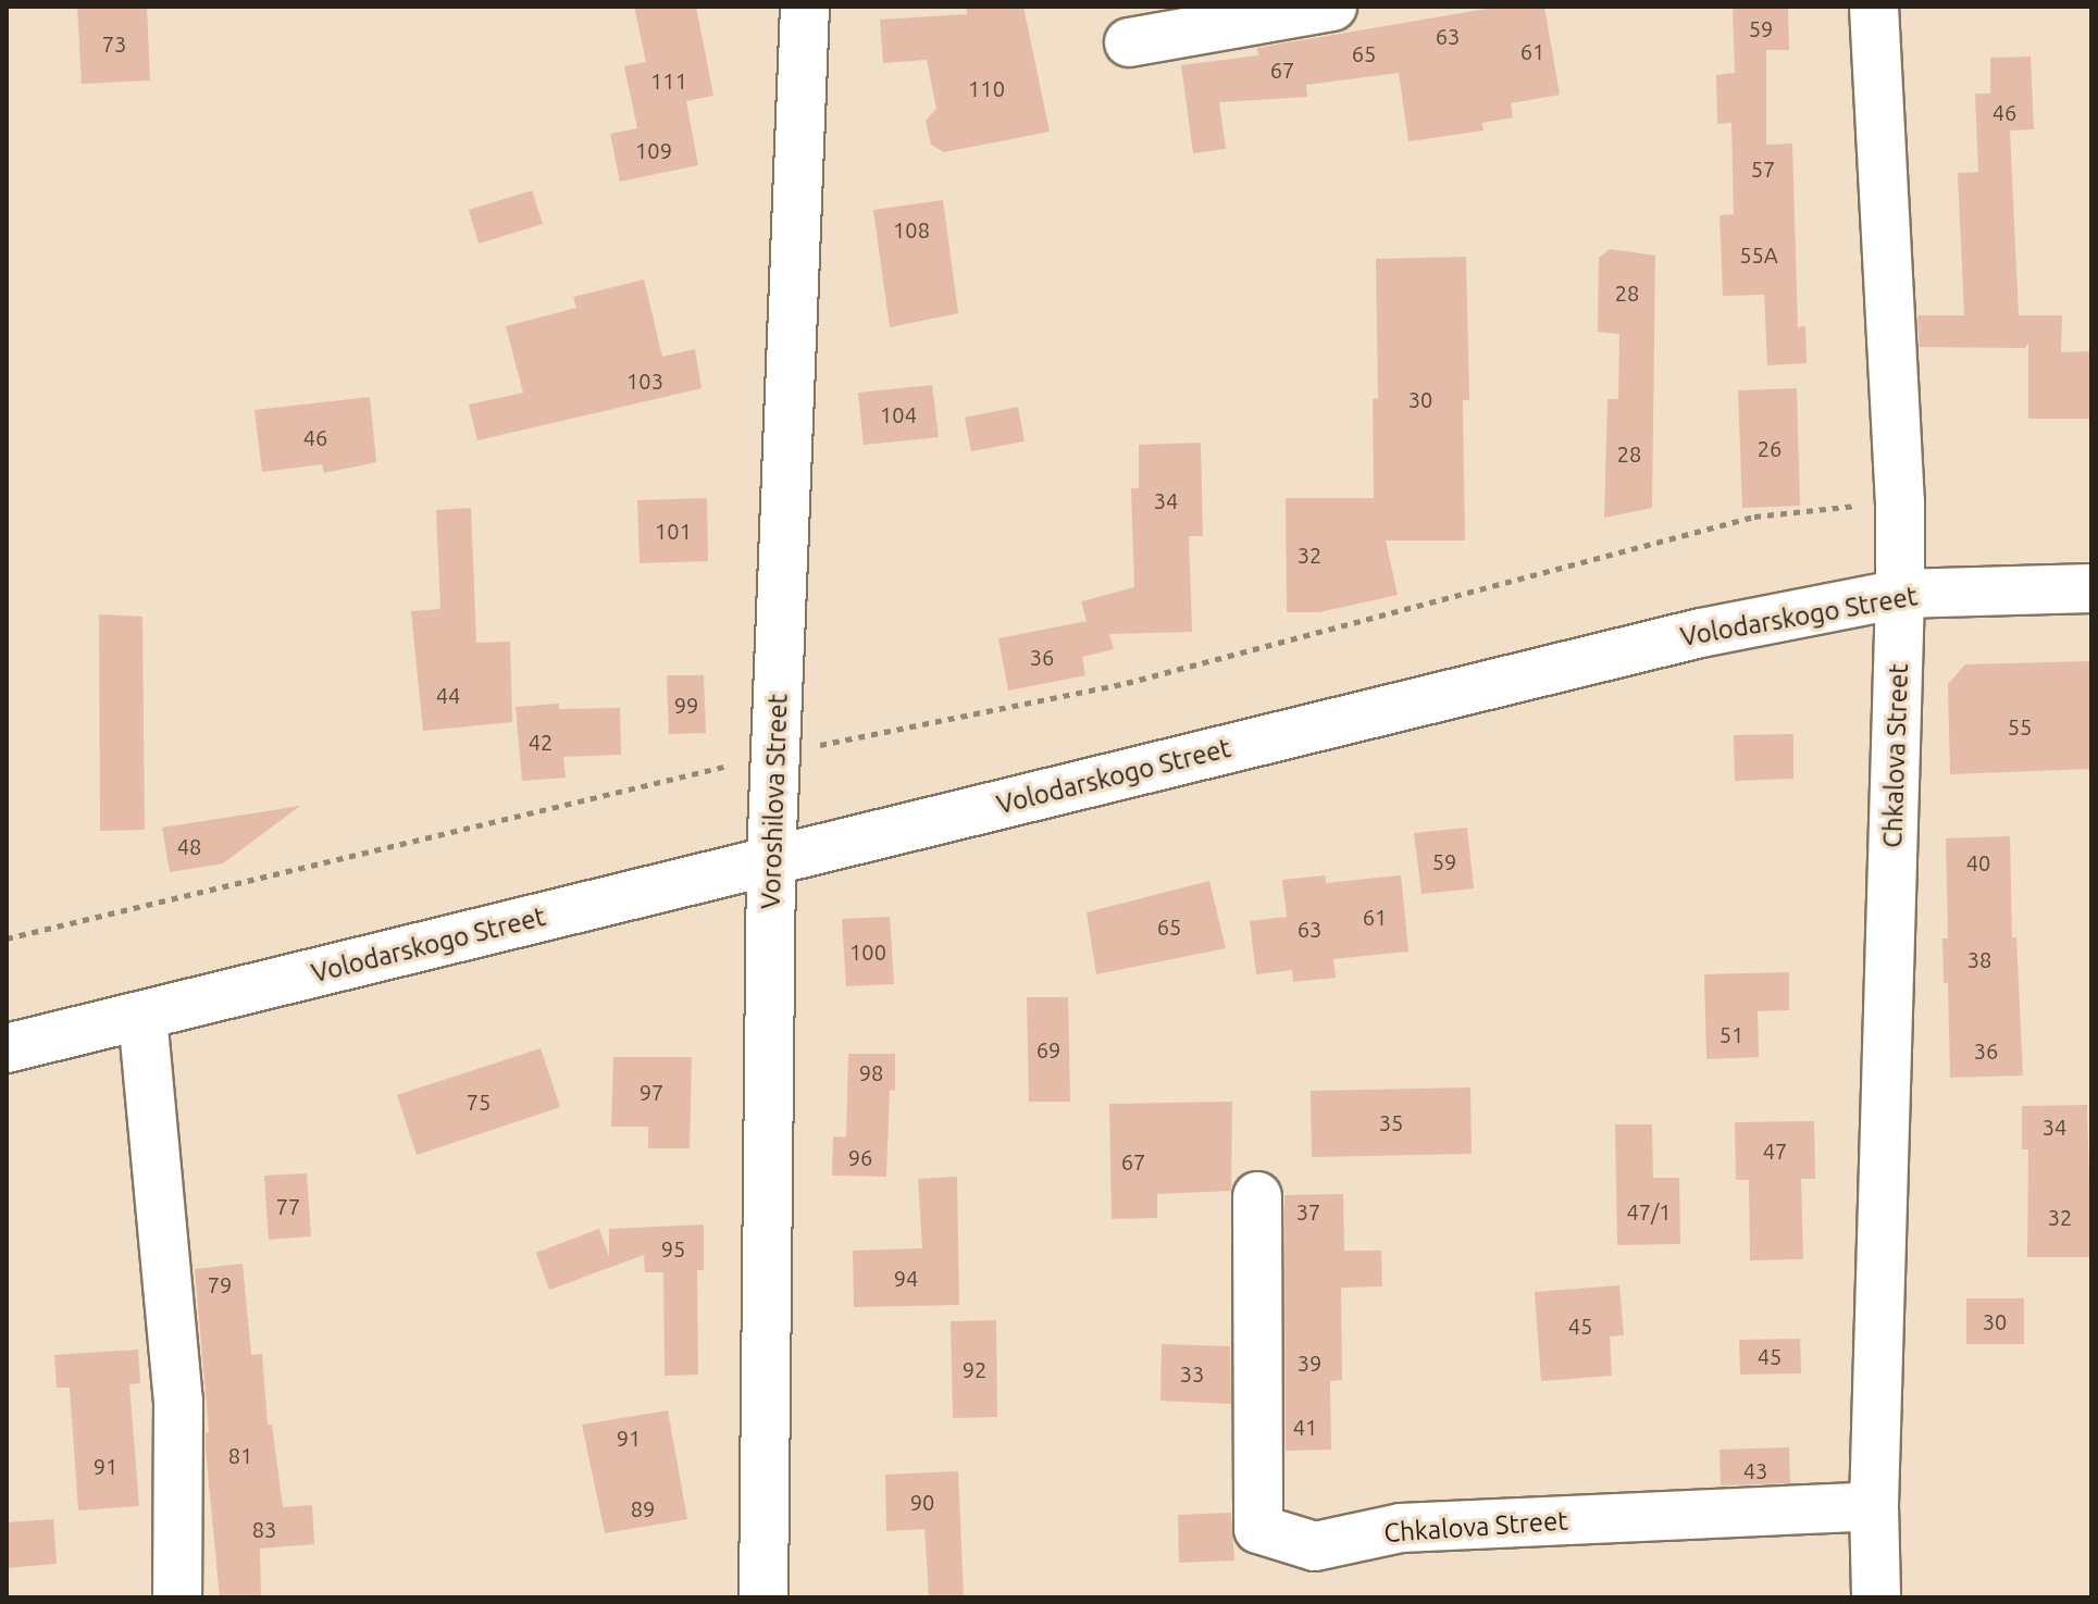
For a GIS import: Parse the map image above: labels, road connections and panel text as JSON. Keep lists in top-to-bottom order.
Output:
{
  "streets": {
    "street": ["Volodarskogo Street", "Chkalova Street", "Voroshilova Street"]
  },
  "crossings": [
    ["Volodarskogo Street", "Chkalova Street"],
    ["Volodarskogo Street", "Voroshilova Street"]
  ],
  "house_numbers": [
    "59",
    "63",
    "73",
    "61",
    "65",
    "67",
    "111",
    "110",
    "46",
    "109",
    "57",
    "108",
    "55А",
    "28",
    "103",
    "30",
    "104",
    "46",
    "26",
    "28",
    "34",
    "101",
    "32",
    "36",
    "44",
    "99",
    "55",
    "42",
    "48",
    "59",
    "40",
    "61",
    "65",
    "63",
    "100",
    "38",
    "51",
    "69",
    "36",
    "98",
    "97",
    "75",
    "35",
    "34",
    "47",
    "96",
    "67",
    "77",
    "37",
    "47/1",
    "32",
    "95",
    "94",
    "79",
    "30",
    "45",
    "45",
    "39",
    "92",
    "33",
    "41",
    "91",
    "81",
    "91",
    "43",
    "90",
    "89",
    "83"
  ]
}
